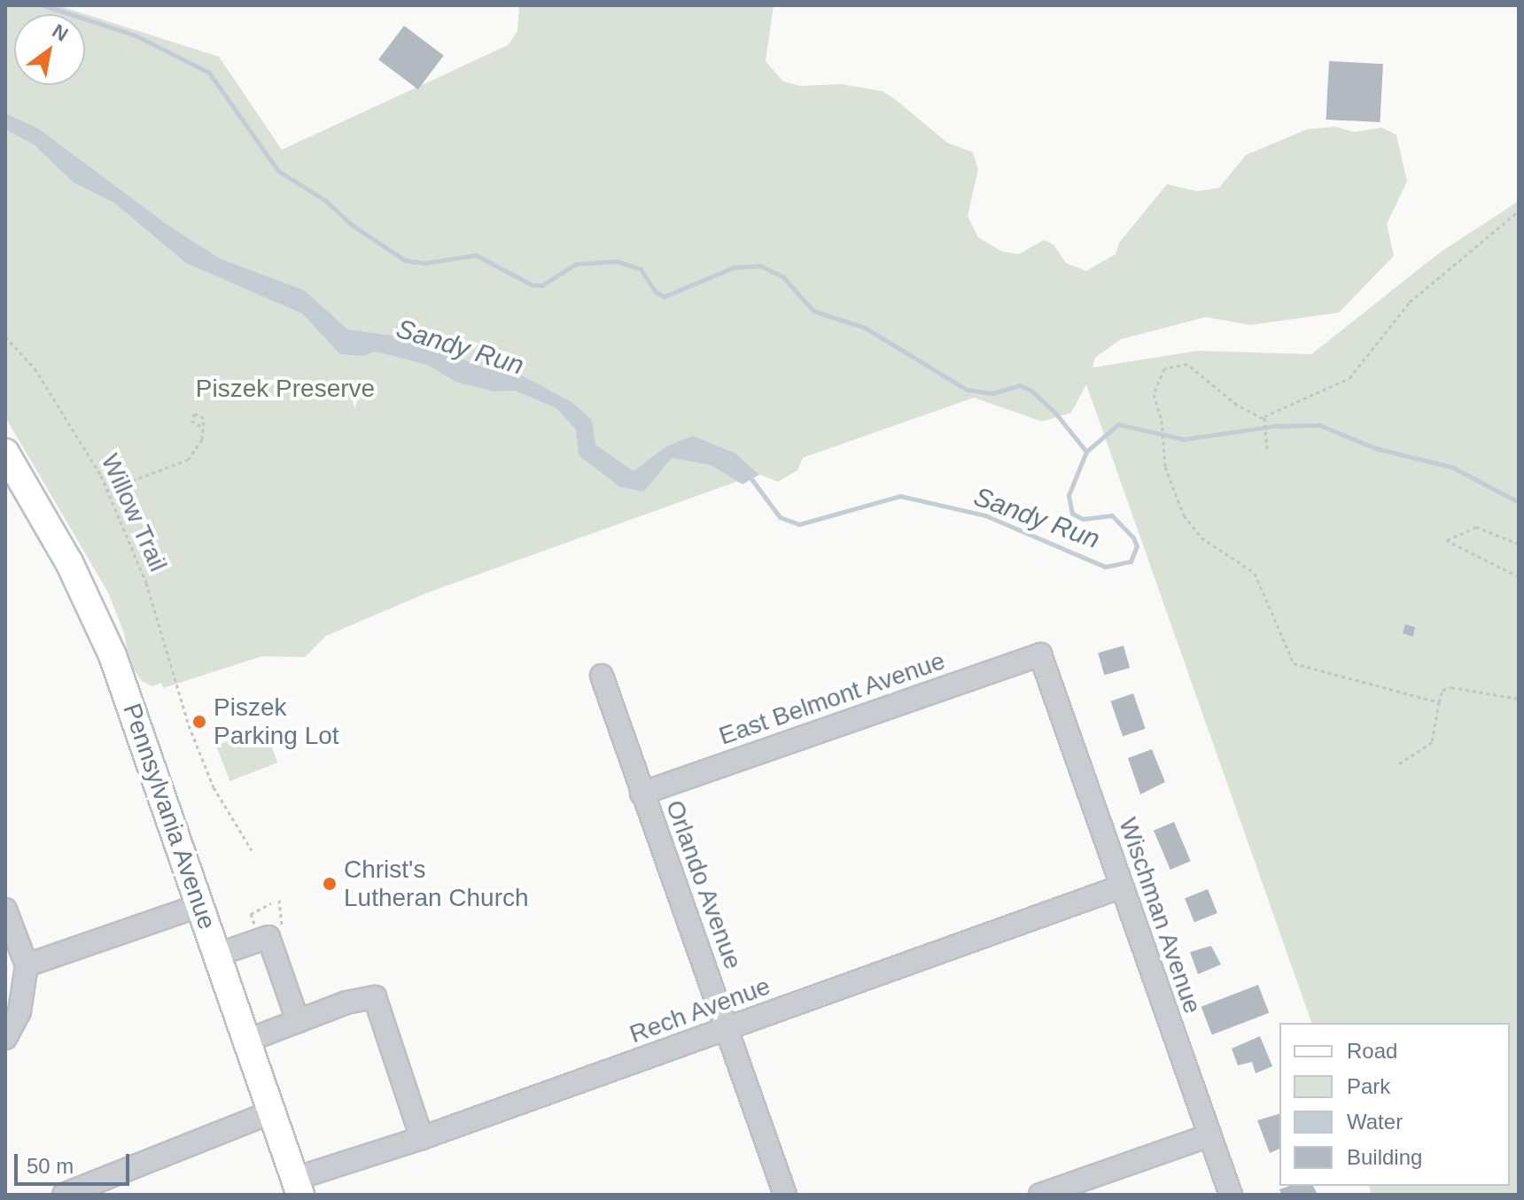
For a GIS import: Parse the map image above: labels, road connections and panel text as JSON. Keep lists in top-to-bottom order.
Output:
{
  "streets": {
    "main road": ["Pennsylvania Avenue"],
    "street": [
      "East Belmont Avenue",
      "Orlando Avenue",
      "Wischman Avenue",
      "Rech Avenue"
    ],
    "path": ["Willow Trail"]
  },
  "crossings": [
    ["East Belmont Avenue", "Orlando Avenue"],
    ["East Belmont Avenue", "Wischman Avenue"],
    ["Pennsylvania Avenue", "Rech Avenue"],
    ["Orlando Avenue", "Rech Avenue"],
    ["Wischman Avenue", "Rech Avenue"]
  ],
  "water": ["Sandy Run"],
  "parks": ["Piszek Preserve"],
  "places": ["Piszek Parking Lot", "Christ's Lutheran Church"],
  "legend": [
    "Road",
    "Park",
    "Water",
    "Building"
  ],
  "scale_bar": "50 m",
  "north": "top right"
}
